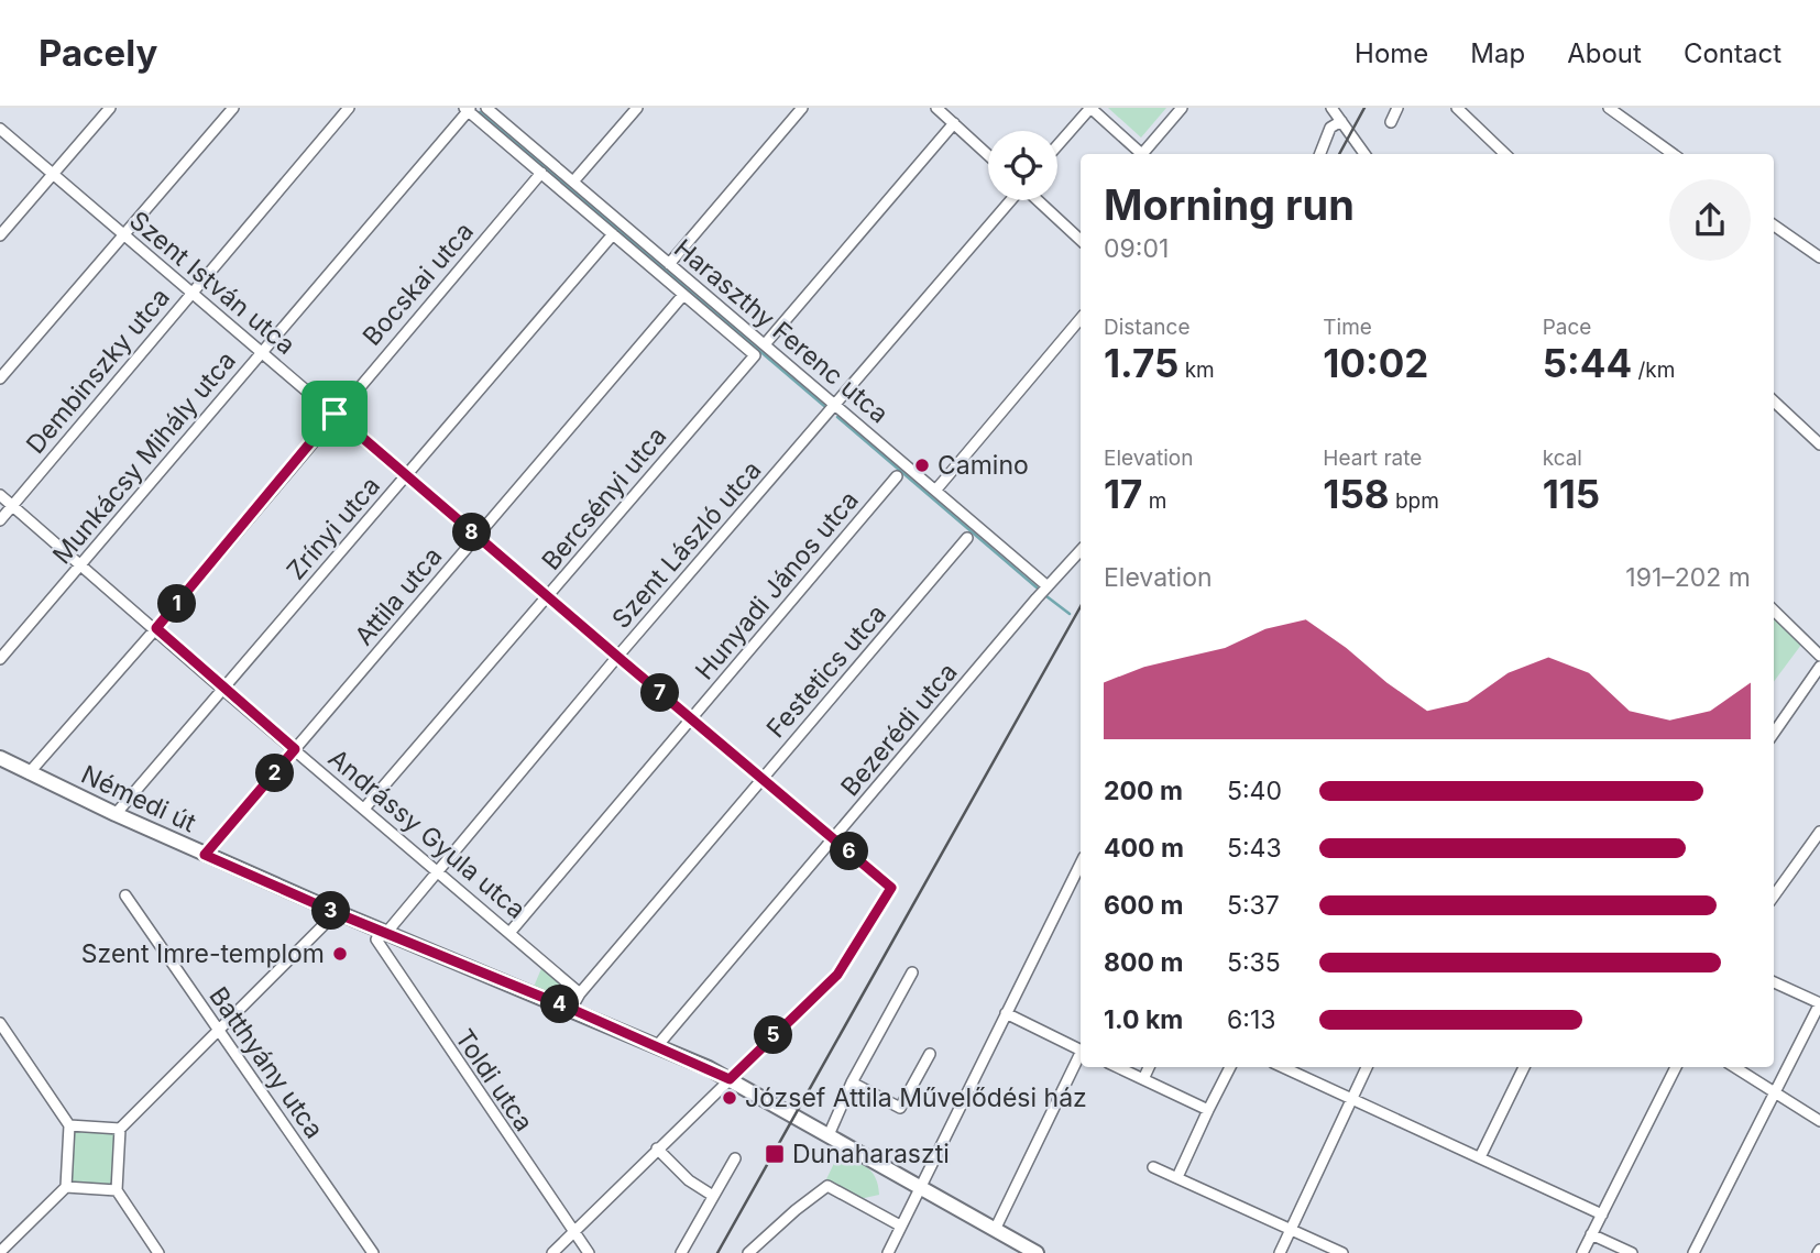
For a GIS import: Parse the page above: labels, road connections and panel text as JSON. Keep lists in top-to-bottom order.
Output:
{
  "streets": {
    "main road": ["Némedi út"],
    "street": [
      "Szent István utca",
      "Bocskai utca",
      "Haraszthy Ferenc utca",
      "Dembinszky utca",
      "Munkácsy Mihály utca",
      "Bercsényi utca",
      "Zrínyi utca",
      "Szent László utca",
      "Hunyadi János utca",
      "Attila utca",
      "Festetics utca",
      "Bezerédi utca",
      "Andrássy Gyula utca",
      "Batthyány utca",
      "Toldi utca"
    ]
  },
  "crossings": [
    ["Szent István utca", "Bocskai utca"],
    ["Szent István utca", "Dembinszky utca"],
    ["Szent István utca", "Munkácsy Mihály utca"],
    ["Szent István utca", "Bercsényi utca"],
    ["Szent István utca", "Zrínyi utca"],
    ["Szent István utca", "Szent László utca"],
    ["Szent István utca", "Hunyadi János utca"],
    ["Szent István utca", "Attila utca"],
    ["Szent István utca", "Festetics utca"],
    ["Szent István utca", "Bezerédi utca"],
    ["Szent István utca", "Némedi út"],
    ["Bocskai utca", "Némedi út"],
    ["Bocskai utca", "Andrássy Gyula utca"],
    ["Haraszthy Ferenc utca", "Szent László utca"],
    ["Haraszthy Ferenc utca", "Bezerédi utca"],
    ["Dembinszky utca", "Andrássy Gyula utca"],
    ["Munkácsy Mihály utca", "Andrássy Gyula utca"],
    ["Bercsényi utca", "Attila utca"],
    ["Bercsényi utca", "Andrássy Gyula utca"],
    ["Zrínyi utca", "Némedi út"],
    ["Zrínyi utca", "Andrássy Gyula utca"],
    ["Szent László utca", "Némedi út"],
    ["Szent László utca", "Andrássy Gyula utca"],
    ["Szent László utca", "Toldi utca"],
    ["Hunyadi János utca", "Andrássy Gyula utca"],
    ["Attila utca", "Némedi út"],
    ["Attila utca", "Andrássy Gyula utca"],
    ["Festetics utca", "Némedi út"],
    ["Festetics utca", "Andrássy Gyula utca"],
    ["Bezerédi utca", "Némedi út"],
    ["Némedi út", "Toldi utca"]
  ],
  "places": {
    "other": ["Camino", "Szent Imre-templom", "József Attila Művelődési ház"],
    "transit": ["Dunaharaszti"]
  },
  "page": {
    "header": "Pacely",
    "nav": [
      "Home",
      "Map",
      "About",
      "Contact"
    ],
    "heading": ["Morning run", "09:01"],
    "stats": [
      ["Distance", "1.75 km"],
      ["Time", "10:02"],
      ["Pace", "5:44 /km"],
      ["Elevation", "17 m"],
      ["Heart rate", "158 bpm"],
      ["kcal", "115"]
    ],
    "pins": [
      "8",
      "1",
      "7",
      "2",
      "6",
      "3",
      "4",
      "5"
    ],
    "chart": ["Elevation", "191–202 m"],
    "list": [
      {
        "name": "200 m",
        "note": "5:40"
      },
      {
        "name": "400 m",
        "note": "5:43"
      },
      {
        "name": "600 m",
        "note": "5:37"
      },
      {
        "name": "800 m",
        "note": "5:35"
      },
      {
        "name": "1.0 km",
        "note": "6:13"
      }
    ]
  }
}
